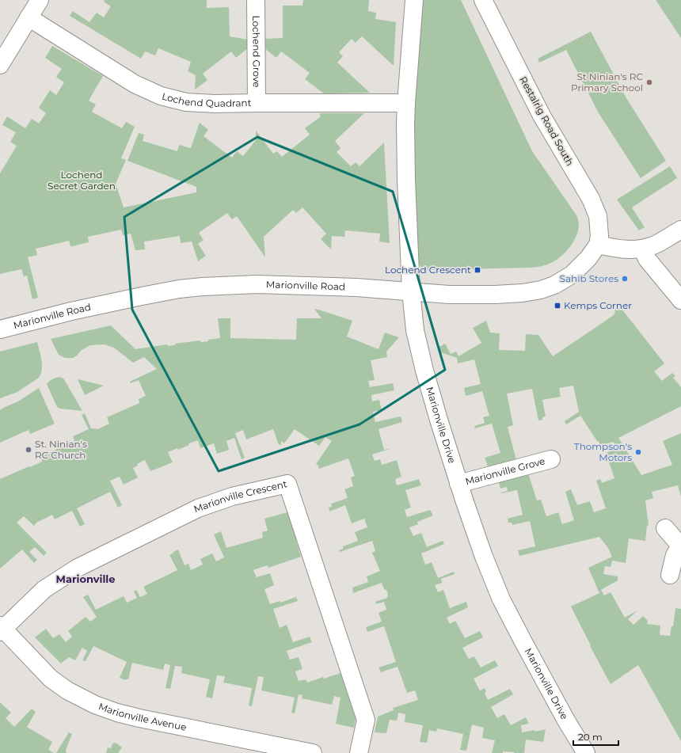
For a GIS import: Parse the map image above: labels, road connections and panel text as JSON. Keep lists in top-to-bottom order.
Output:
{
  "streets": {
    "street": [
      "Lochend Grove",
      "Lochend Quadrant",
      "Restalrig Road South",
      "Marionville Road",
      "Marionville Drive",
      "Marionville Grove",
      "Marionville Crescent",
      "Marionville Avenue"
    ]
  },
  "crossings": [
    ["Lochend Grove", "Lochend Quadrant"],
    ["Restalrig Road South", "Marionville Road"],
    ["Marionville Road", "Marionville Drive"],
    ["Marionville Drive", "Marionville Grove"],
    ["Marionville Crescent", "Marionville Avenue"]
  ],
  "districts": ["Marionville"],
  "parks": ["Lochend Secret Garden"],
  "places": {
    "other": [
      "St Ninian's RC Primary School",
      "Sahib Stores",
      "St. Ninian's RC Church",
      "Thompson's Motors"
    ],
    "transit": ["Lochend Crescent", "Kemps Corner"]
  },
  "scale_bar": "20 m"
}
